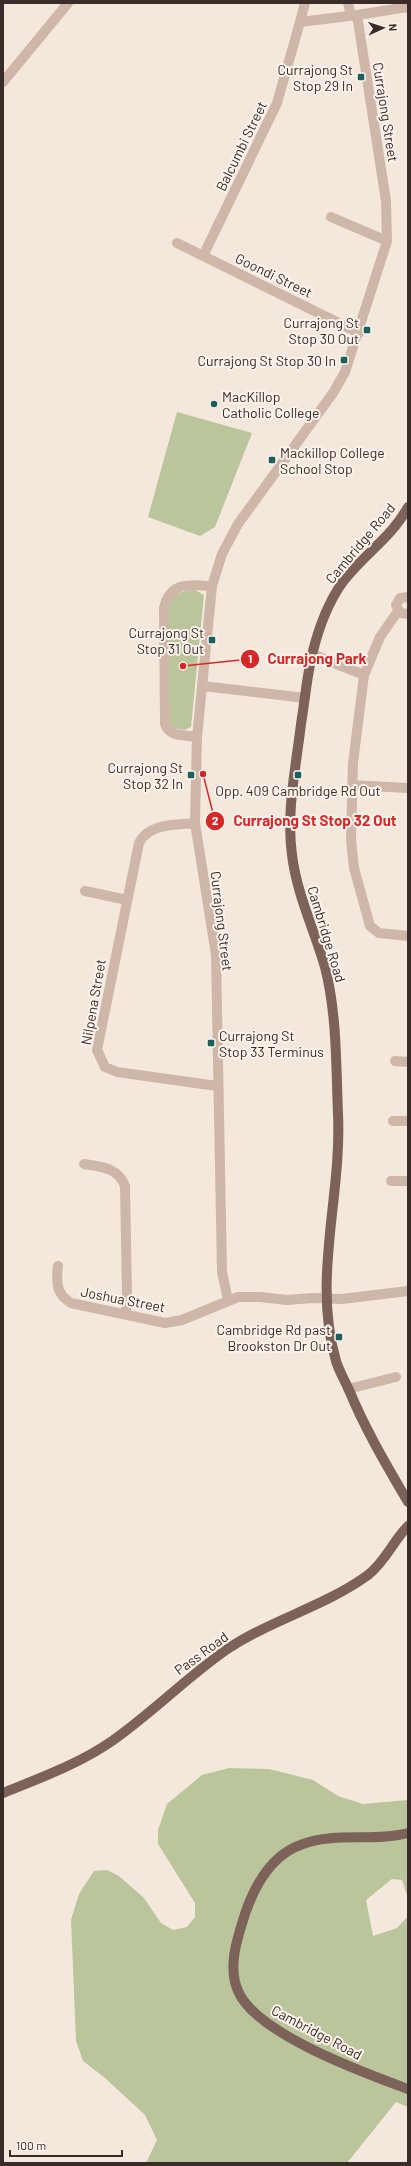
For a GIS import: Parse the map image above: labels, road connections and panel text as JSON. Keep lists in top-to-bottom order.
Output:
{
  "streets": {
    "main road": ["Cambridge Road", "Pass Road"],
    "street": [
      "Currajong Street",
      "Balcumbi Street",
      "Goondi Street",
      "Nilpena Street",
      "Joshua Street"
    ]
  },
  "crossings": [
    ["Currajong Street", "Goondi Street"],
    ["Currajong Street", "Nilpena Street"],
    ["Currajong Street", "Joshua Street"],
    ["Balcumbi Street", "Goondi Street"],
    ["Cambridge Road", "Joshua Street"]
  ],
  "places": {
    "transit": [
      "Currajong St Stop 29 In",
      "Currajong St Stop 30 Out",
      "Currajong St Stop 30 In",
      "Mackillop College School Stop",
      "Currajong St Stop 31 Out",
      "Currajong St Stop 32 In",
      "Opp. 409 Cambridge Rd Out",
      "Currajong St Stop 33 Terminus",
      "Cambridge Rd past Brookston Dr Out"
    ],
    "other": ["MacKillop Catholic College", "Currajong Park", "Currajong St Stop 32 Out"]
  },
  "scale_bar": "100 m",
  "north": "right"
}
